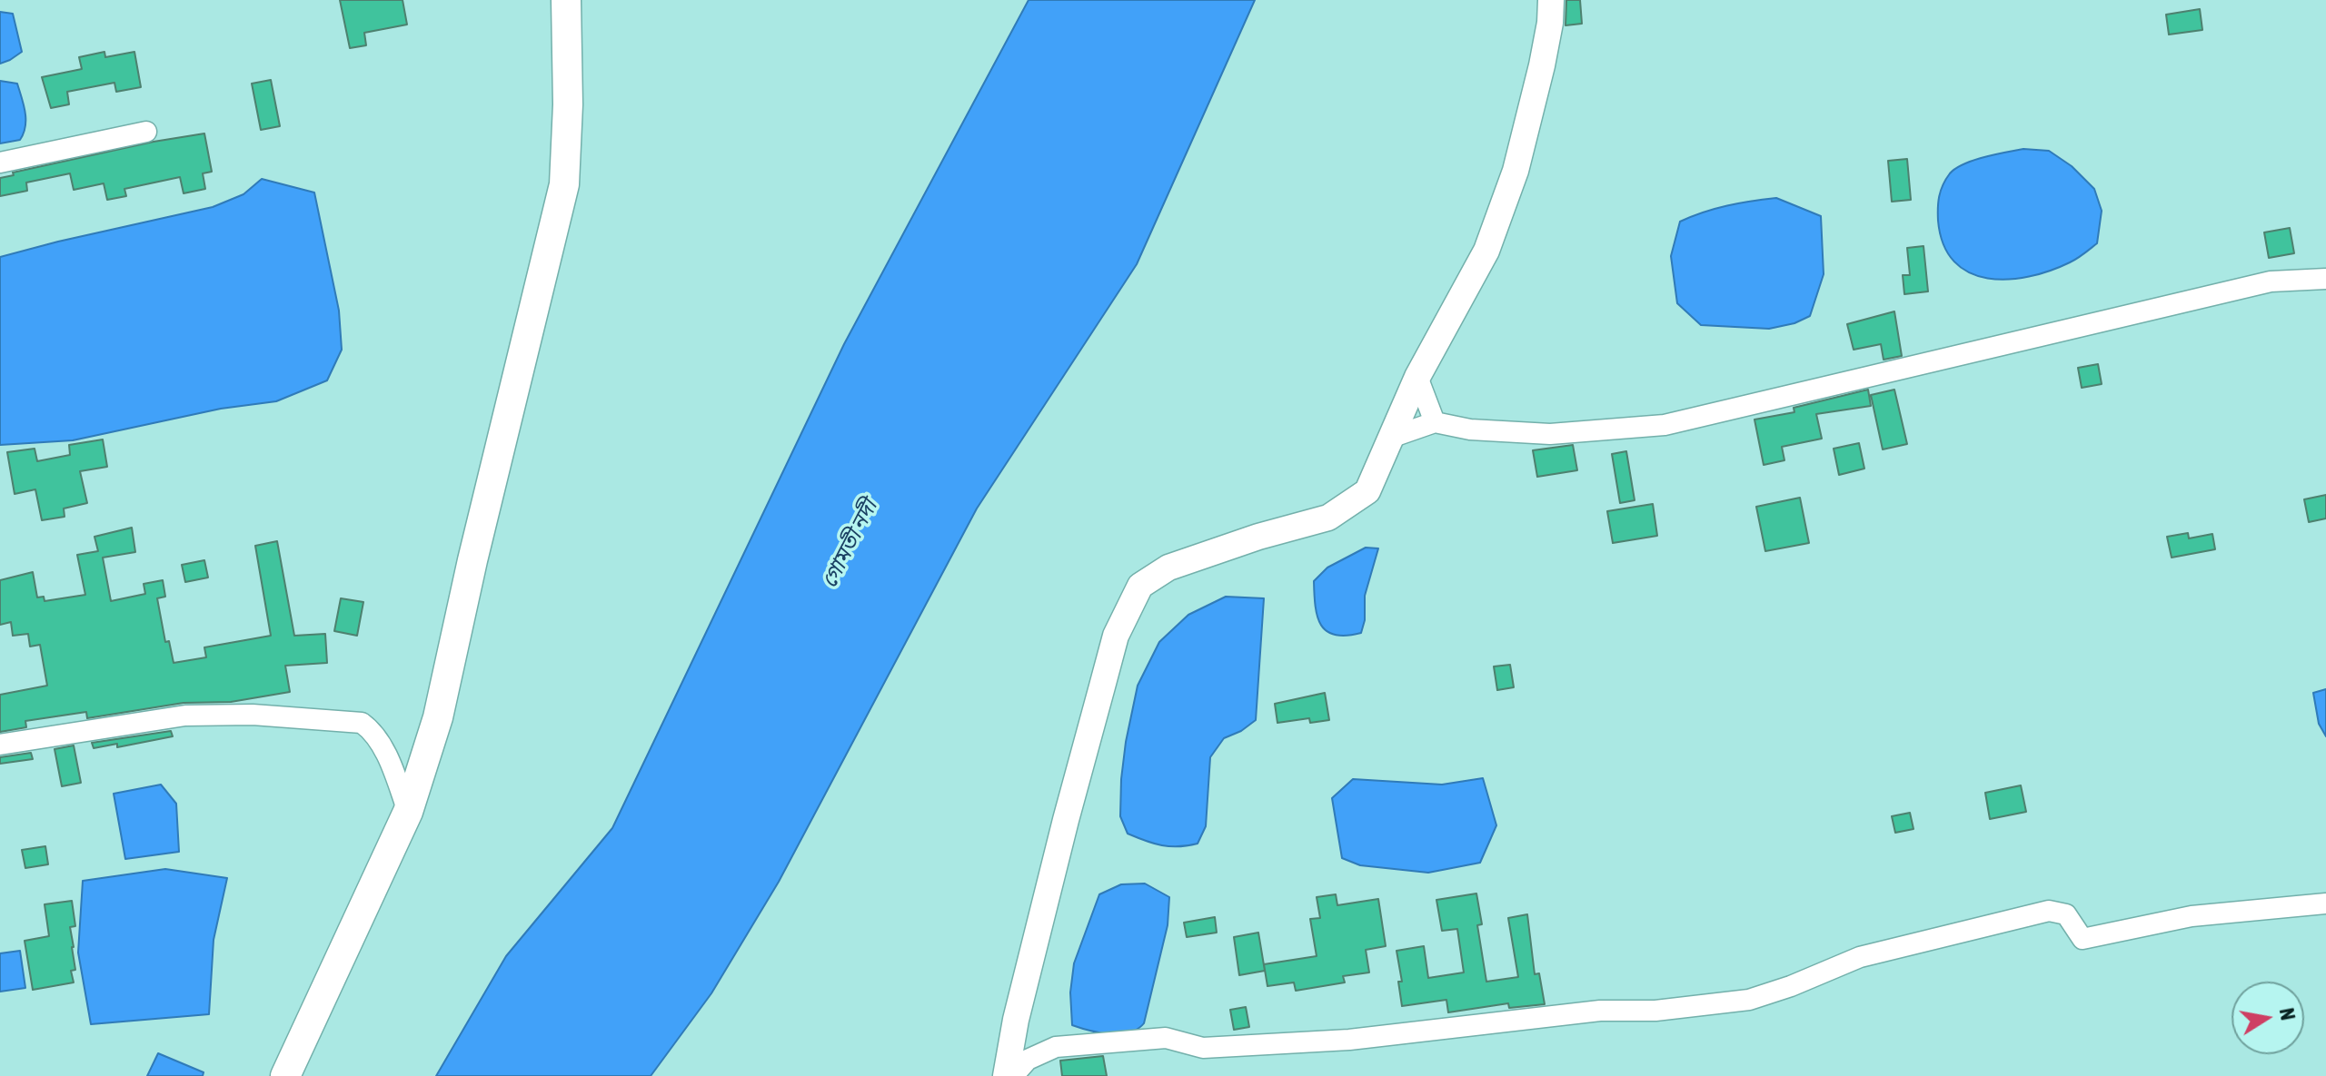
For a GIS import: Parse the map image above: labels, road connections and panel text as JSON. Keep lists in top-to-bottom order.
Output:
{
  "water": ["গোমতী নদী"],
  "north": "right"
}
